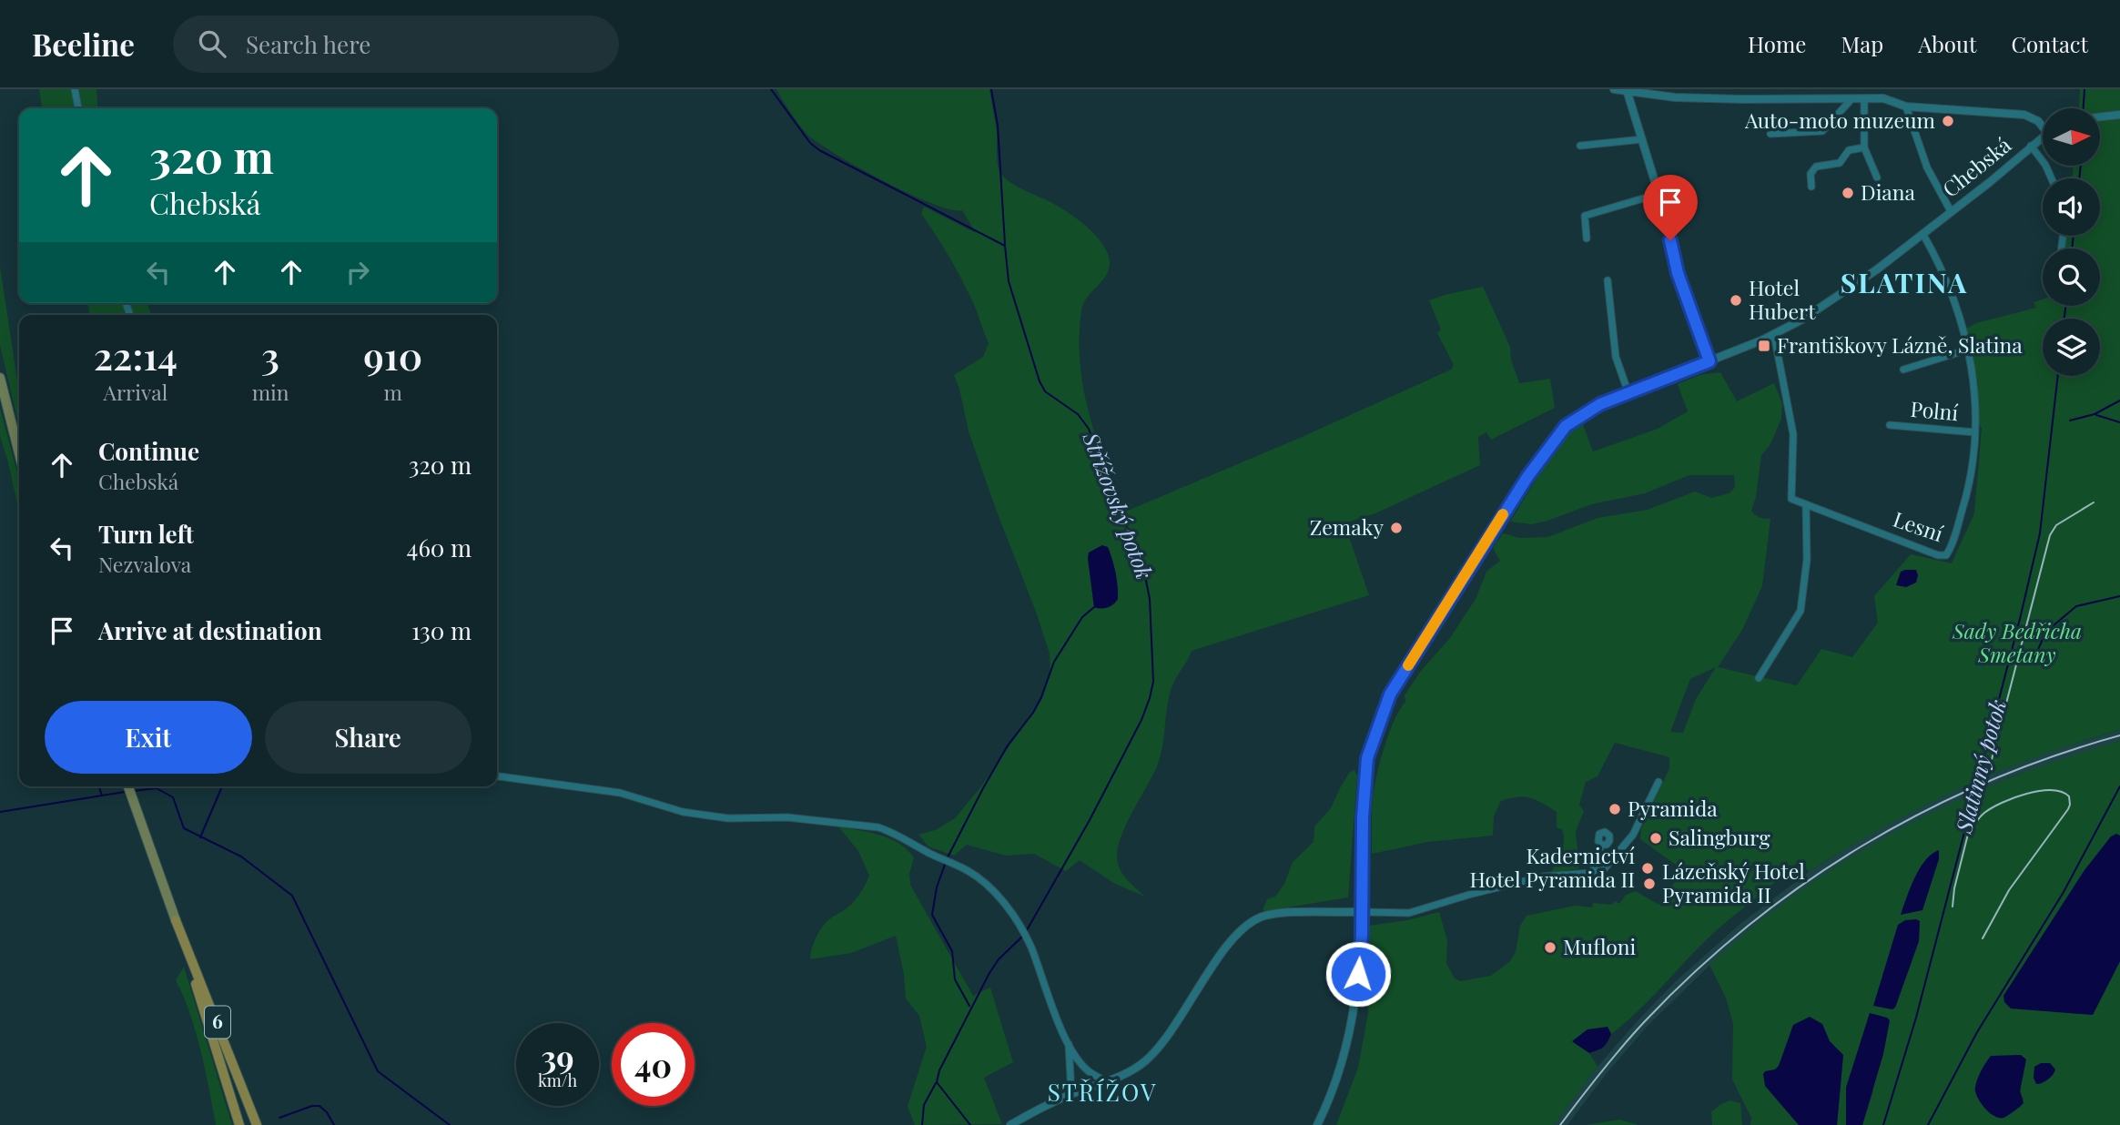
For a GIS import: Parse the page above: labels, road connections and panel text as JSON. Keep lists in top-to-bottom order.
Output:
{
  "streets": {
    "highway": ["6"],
    "street": ["Chebská", "Polní", "Lesní"]
  },
  "crossings": [
    ["Chebská", "Lesní"],
    ["Polní", "Lesní"]
  ],
  "districts": ["SLATINA", "STŘÍŽOV"],
  "water": ["Střížovský potok", "Slatinný potok"],
  "parks": ["Sady Bedřicha Smetany"],
  "places": {
    "other": [
      "Auto-moto muzeum",
      "Diana",
      "Hotel Hubert",
      "Zemaky",
      "Pyramida",
      "Salingburg",
      "Kadernictví Hotel Pyramida II",
      "Lázeňský Hotel Pyramida II",
      "Mufloni"
    ],
    "transit": ["Františkovy Lázně, Slatina"]
  },
  "north": "right",
  "page": {
    "header": "Beeline",
    "search": "Search here",
    "nav": [
      "Home",
      "Map",
      "About",
      "Contact"
    ],
    "turn": ["320 m", "Chebská"],
    "eta": [
      "22:14",
      "Arrival",
      "3",
      "min",
      "910",
      "m"
    ],
    "list": [
      {
        "name": "Continue",
        "note": "Chebská",
        "value": "320 m"
      },
      {
        "name": "Turn left",
        "note": "Nezvalova",
        "value": "460 m"
      },
      {
        "name": "Arrive at destination",
        "value": "130 m"
      }
    ],
    "buttons": ["Exit", "Share"],
    "speed": "39 km/h",
    "limit": "40"
  }
}
